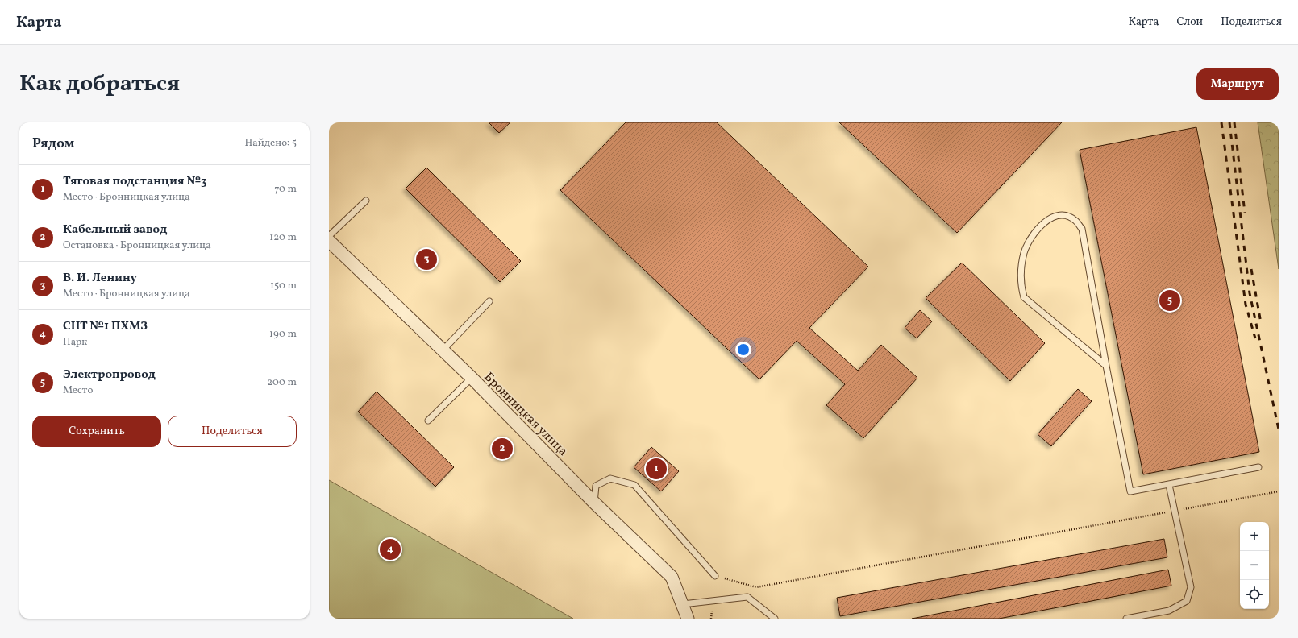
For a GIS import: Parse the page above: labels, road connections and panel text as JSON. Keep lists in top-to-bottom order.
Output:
{
  "streets": {
    "street": ["Бронницкая улица"]
  },
  "page": {
    "header": "Карта",
    "nav": ["Карта", "Слои", "Поделиться"],
    "title": "Как добраться",
    "buttons": [
      "Маршрут",
      ["Сохранить", "Поделиться"]
    ],
    "heading": ["Рядом", "Найдено: 5"],
    "list": [
      {
        "mark": "1",
        "name": "Тяговая подстанция №3",
        "note": "Место · Бронницкая улица",
        "value": "70 m"
      },
      {
        "mark": "2",
        "name": "Кабельный завод",
        "note": "Остановка · Бронницкая улица",
        "value": "120 m"
      },
      {
        "mark": "3",
        "name": "В. И. Ленину",
        "note": "Место · Бронницкая улица",
        "value": "150 m"
      },
      {
        "mark": "4",
        "name": "СНТ №1 ПХМЗ",
        "note": "Парк",
        "value": "190 m"
      },
      {
        "mark": "5",
        "name": "Электропровод",
        "note": "Место",
        "value": "200 m"
      }
    ],
    "pins": [
      "3",
      "5",
      "2",
      "1",
      "4"
    ],
    "map_buttons": ["+", "−"]
  }
}
